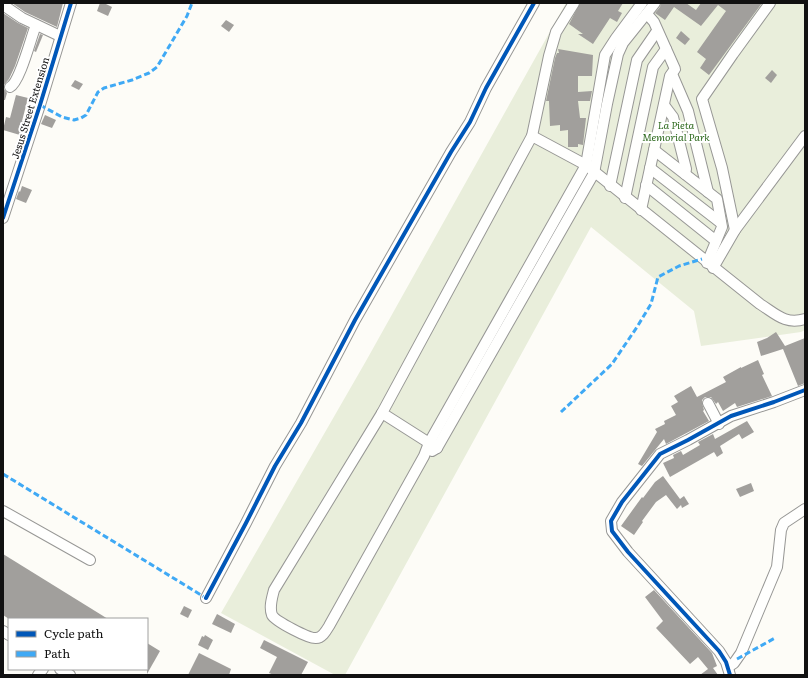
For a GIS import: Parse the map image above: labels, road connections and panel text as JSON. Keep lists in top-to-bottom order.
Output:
{
  "streets": {
    "street": ["Jesus Street Extension"]
  },
  "parks": ["La Pieta Memorial Park"],
  "legend": ["Cycle path", "Path"]
}
